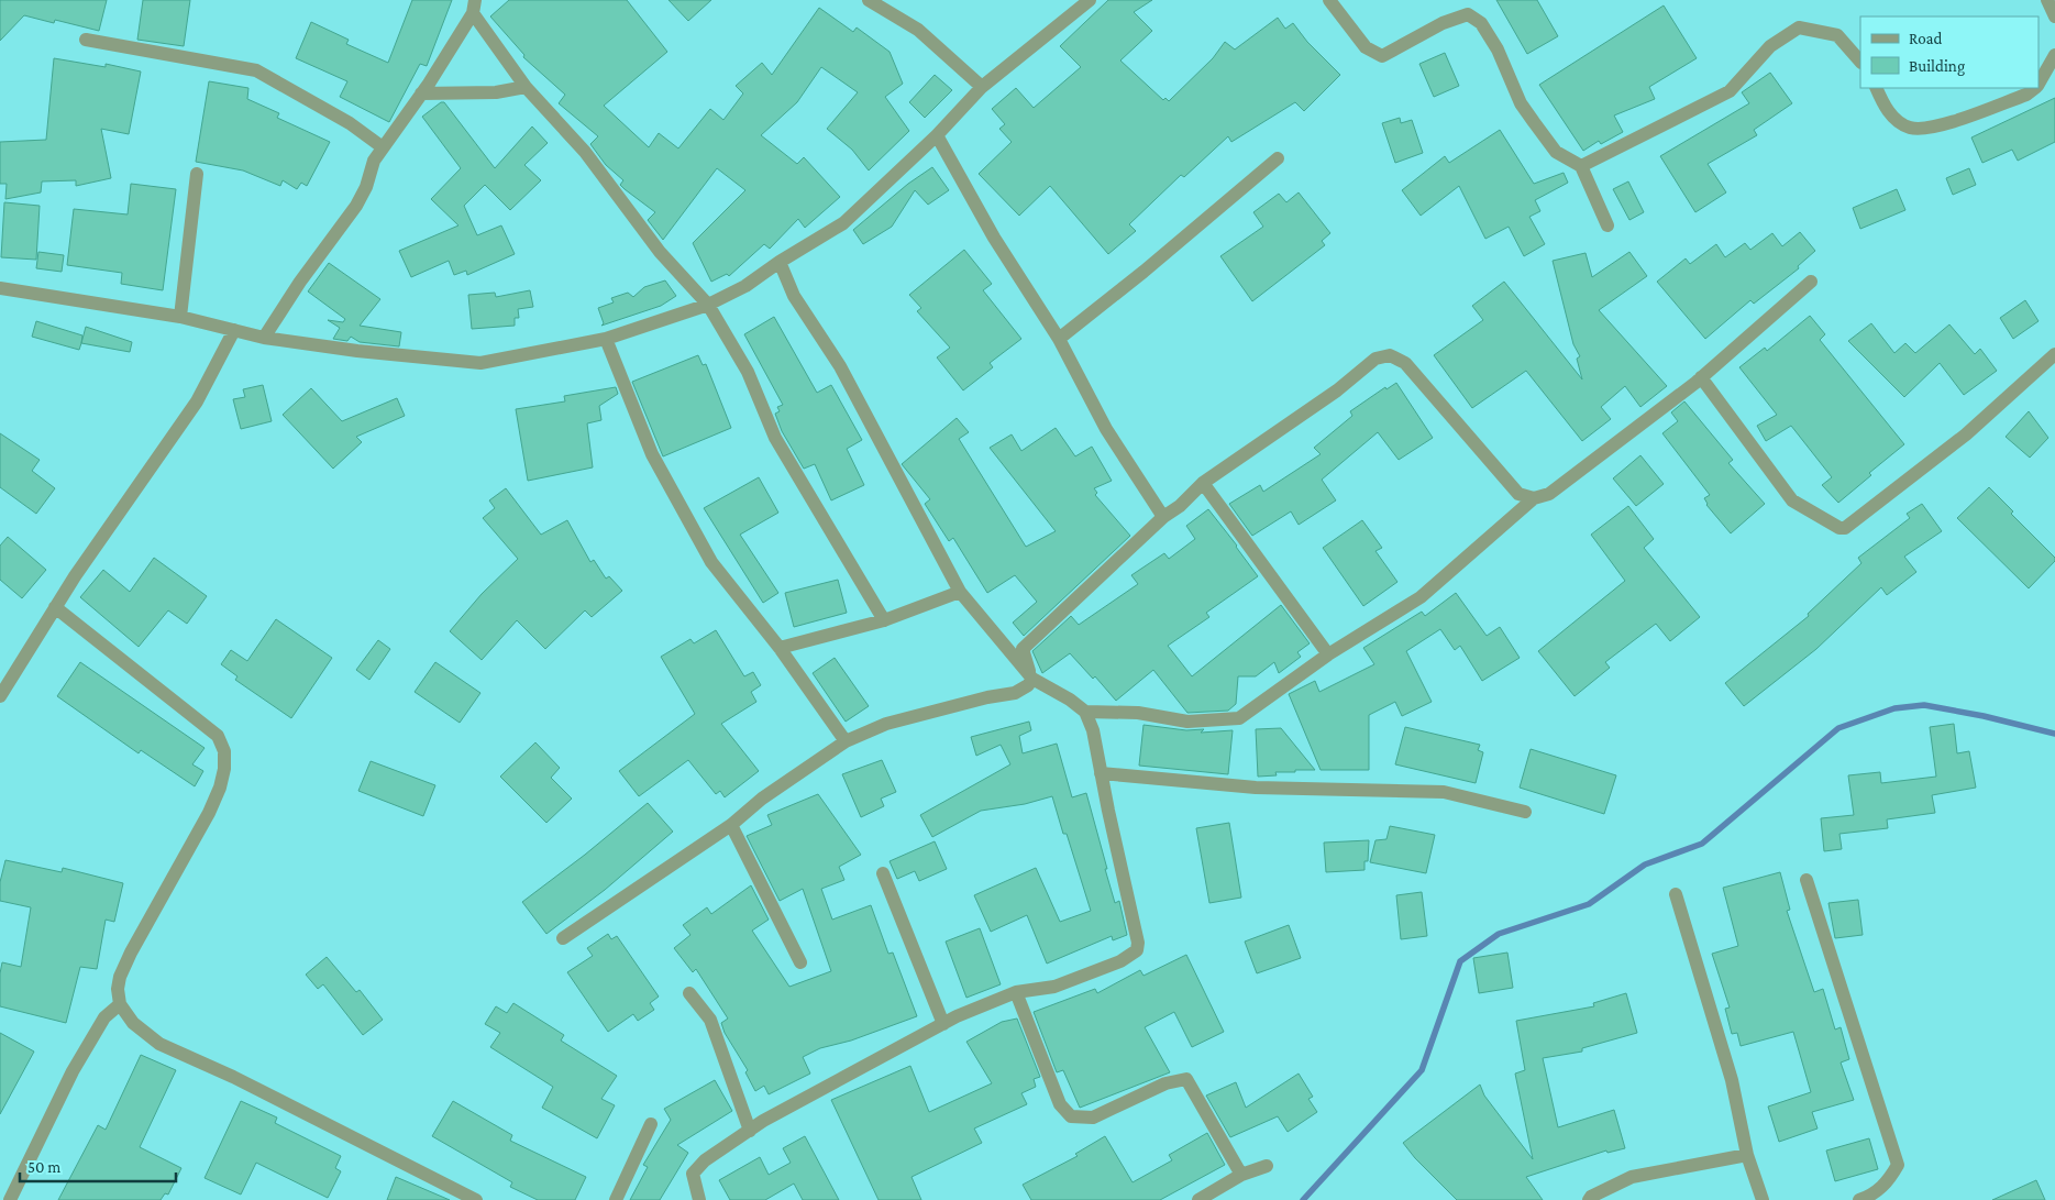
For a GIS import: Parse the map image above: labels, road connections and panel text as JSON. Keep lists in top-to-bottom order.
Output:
{
  "legend": ["Road", "Building"],
  "scale_bar": "50 m"
}
